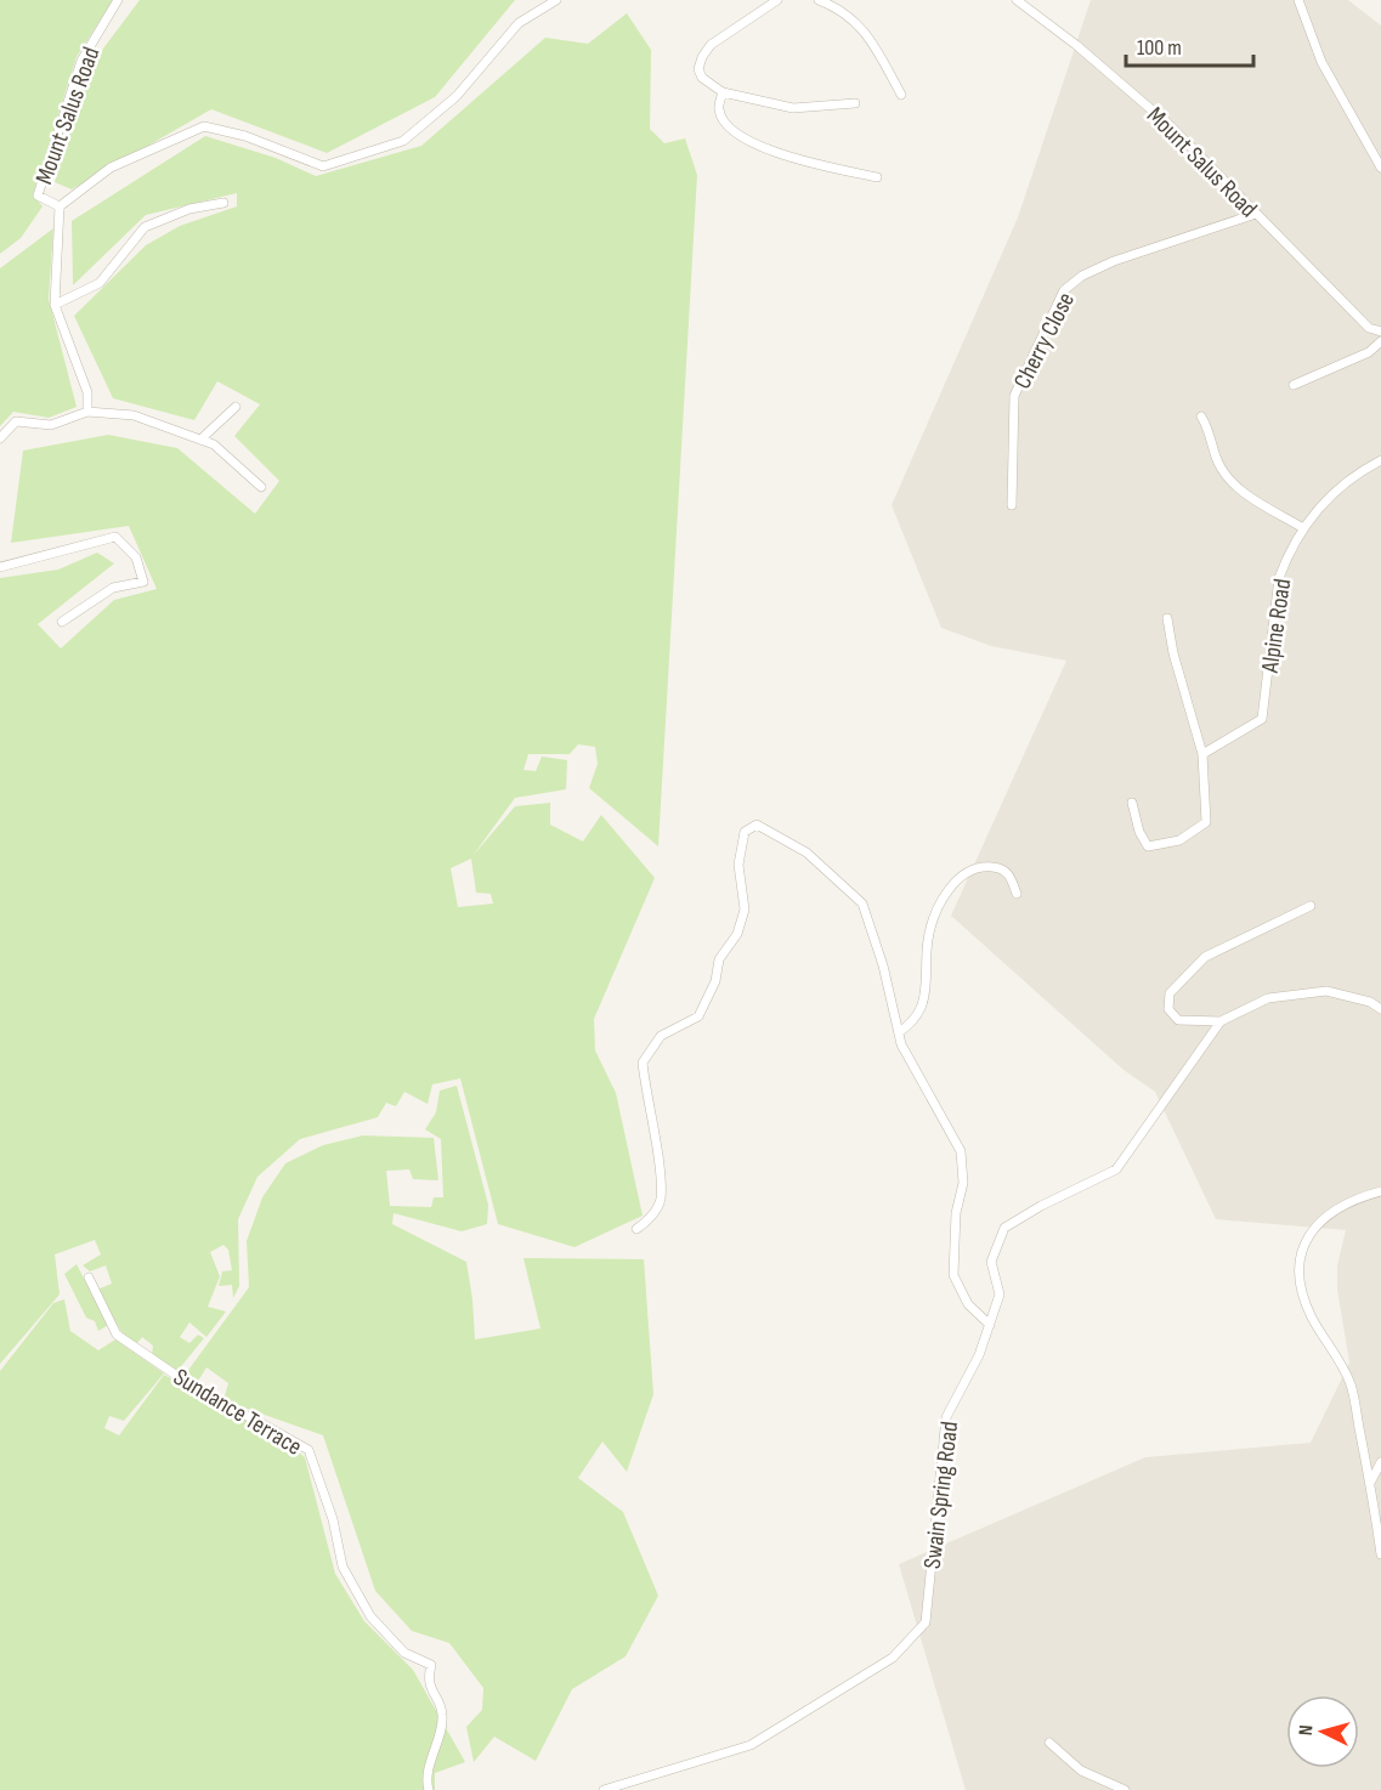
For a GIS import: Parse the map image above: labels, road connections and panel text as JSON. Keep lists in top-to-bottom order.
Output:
{
  "streets": {
    "street": [
      "Mount Salus Road",
      "Cherry Close",
      "Alpine Road",
      "Sundance Terrace",
      "Swain Spring Road"
    ]
  },
  "crossings": [
    ["Mount Salus Road", "Cherry Close"]
  ],
  "scale_bar": "100 m",
  "north": "left"
}
